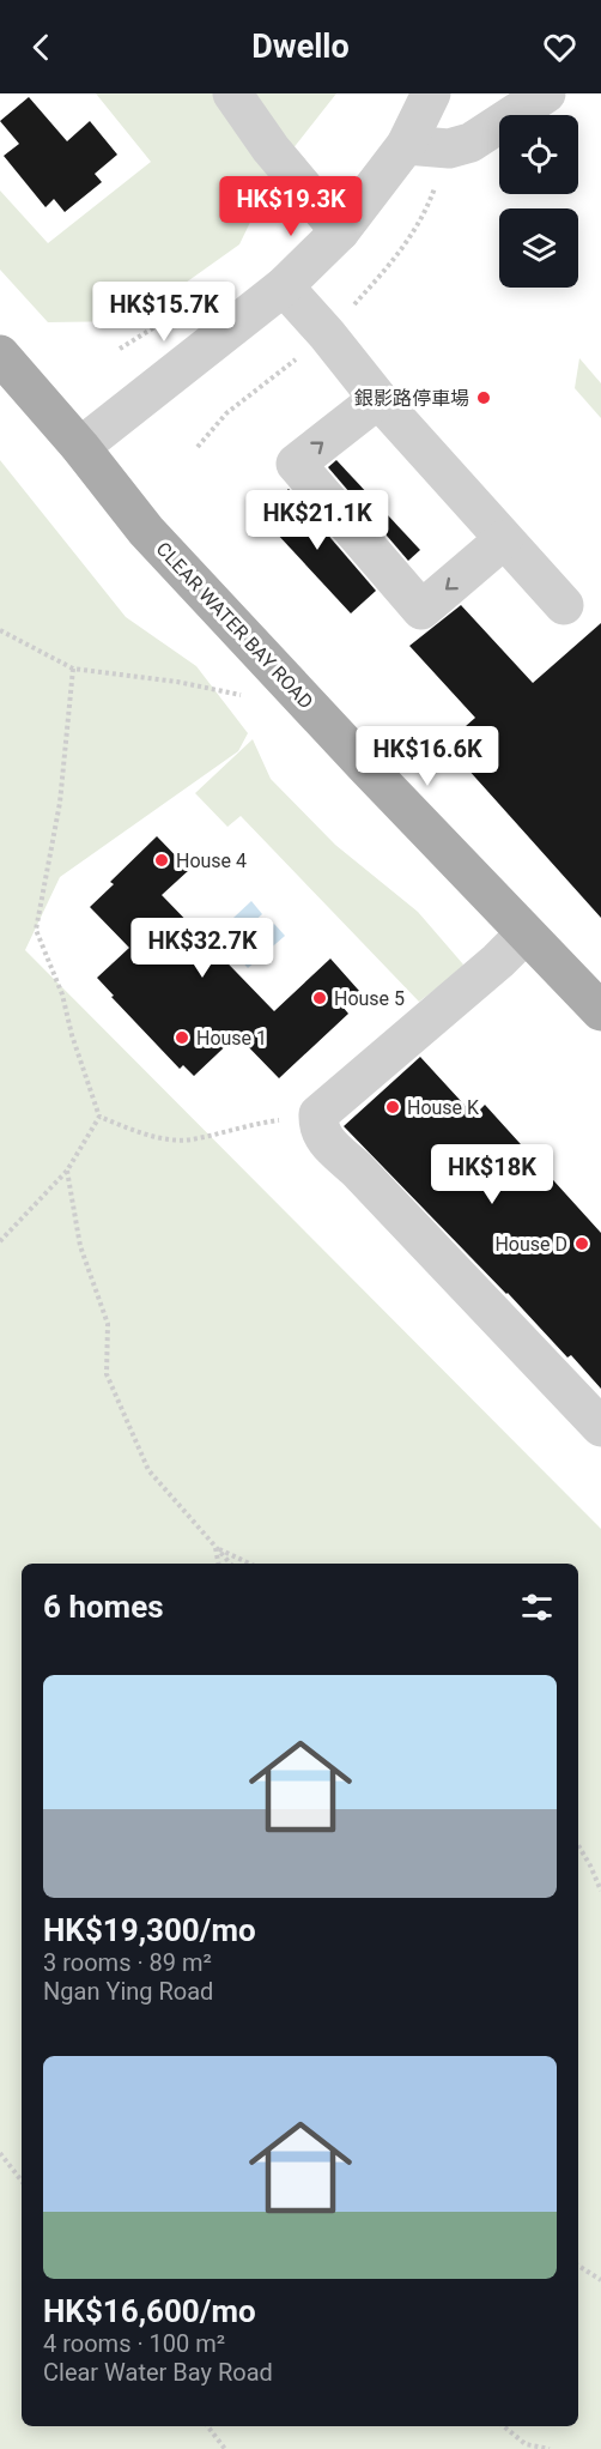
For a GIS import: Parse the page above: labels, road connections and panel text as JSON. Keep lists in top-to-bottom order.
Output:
{
  "streets": {
    "main road": ["CLEAR WATER BAY ROAD"]
  },
  "places": [
    "銀影路停車場",
    "House 4",
    "House 5",
    "House 1",
    "House K",
    "House D"
  ],
  "page": {
    "header": "Dwello",
    "price": [
      "HK$19.3K",
      "HK$15.7K",
      "HK$21.1K",
      "HK$16.6K",
      "HK$32.7K",
      "HK$18K"
    ],
    "heading": "6 homes",
    "list": [
      {
        "name": "HK$19,300/mo",
        "note": "3 rooms · 89 m² · Ngan Ying Road"
      },
      {
        "name": "HK$16,600/mo",
        "note": "4 rooms · 100 m² · Clear Water Bay Road"
      }
    ]
  }
}
